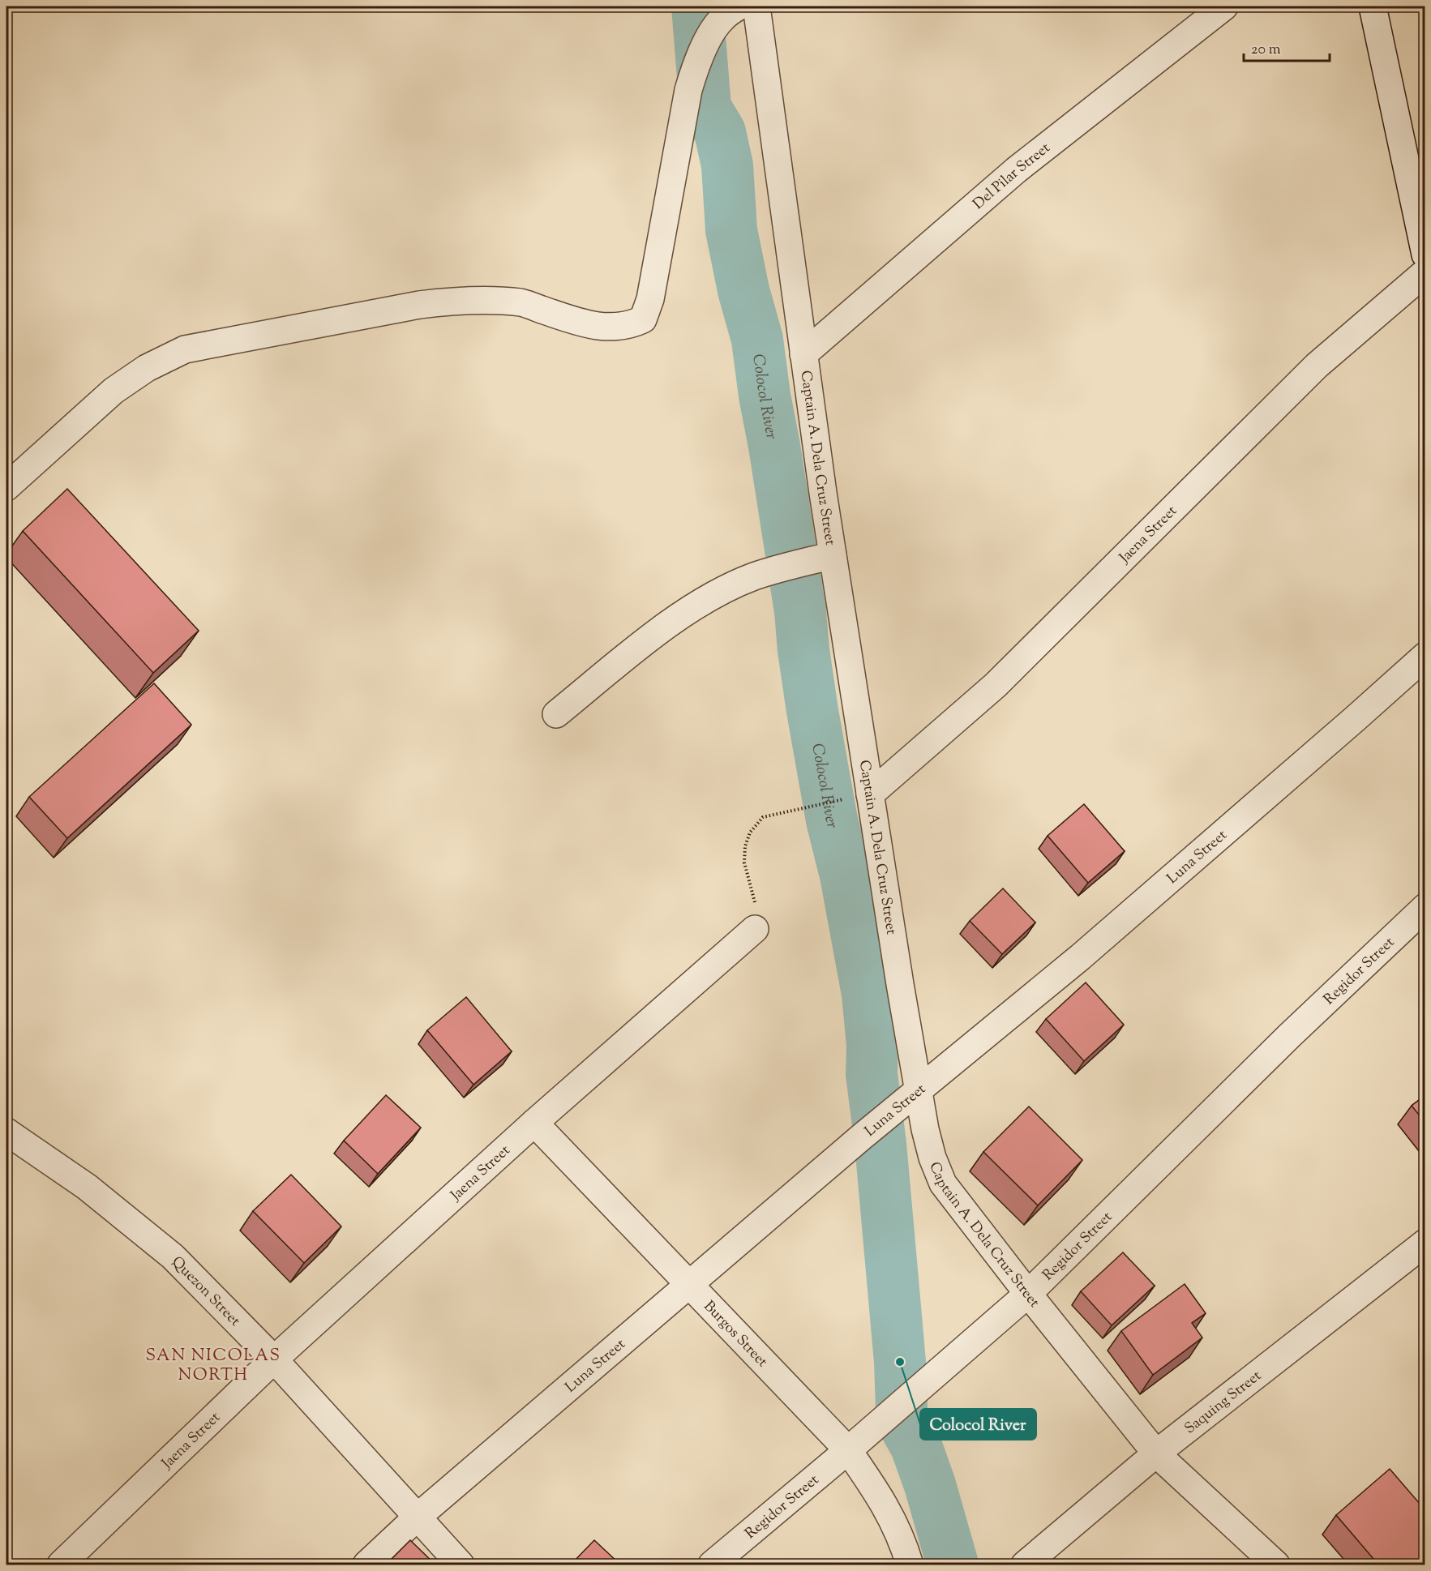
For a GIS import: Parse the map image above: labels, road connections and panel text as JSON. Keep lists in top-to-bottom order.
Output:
{
  "streets": {
    "street": [
      "Del Pilar Street",
      "Captain A. Dela Cruz Street",
      "Jaena Street",
      "Luna Street",
      "Regidor Street",
      "Quezon Street",
      "Burgos Street",
      "Saquing Street"
    ]
  },
  "crossings": [
    ["Del Pilar Street", "Captain A. Dela Cruz Street"],
    ["Captain A. Dela Cruz Street", "Jaena Street"],
    ["Captain A. Dela Cruz Street", "Luna Street"],
    ["Captain A. Dela Cruz Street", "Regidor Street"],
    ["Captain A. Dela Cruz Street", "Saquing Street"],
    ["Jaena Street", "Quezon Street"],
    ["Jaena Street", "Burgos Street"],
    ["Luna Street", "Quezon Street"],
    ["Luna Street", "Burgos Street"],
    ["Regidor Street", "Burgos Street"]
  ],
  "districts": ["SAN NICOLAS NORTH"],
  "water": ["Colocol River"],
  "places": ["Colocol River"],
  "scale_bar": "20 m"
}
